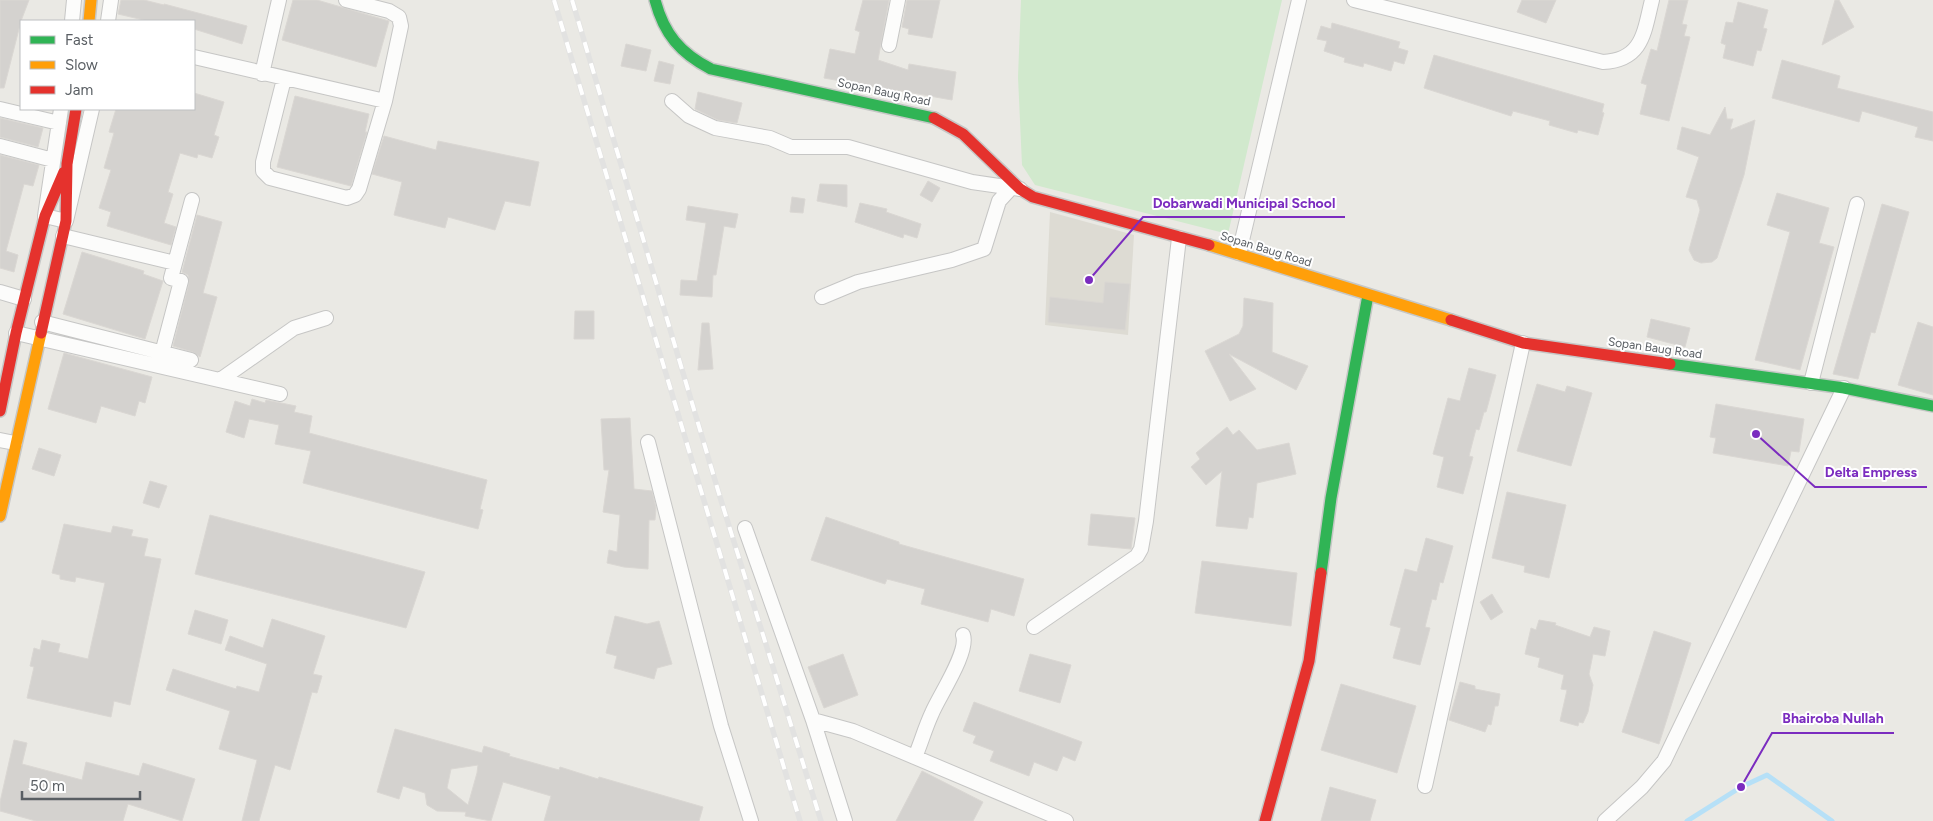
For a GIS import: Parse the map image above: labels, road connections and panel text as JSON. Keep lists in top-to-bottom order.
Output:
{
  "streets": {
    "street": ["Sopan Baug Road"]
  },
  "places": ["Dobarwadi Municipal School", "Delta Empress", "Bhairoba Nullah"],
  "legend": ["Fast", "Slow", "Jam"],
  "scale_bar": "50 m"
}
